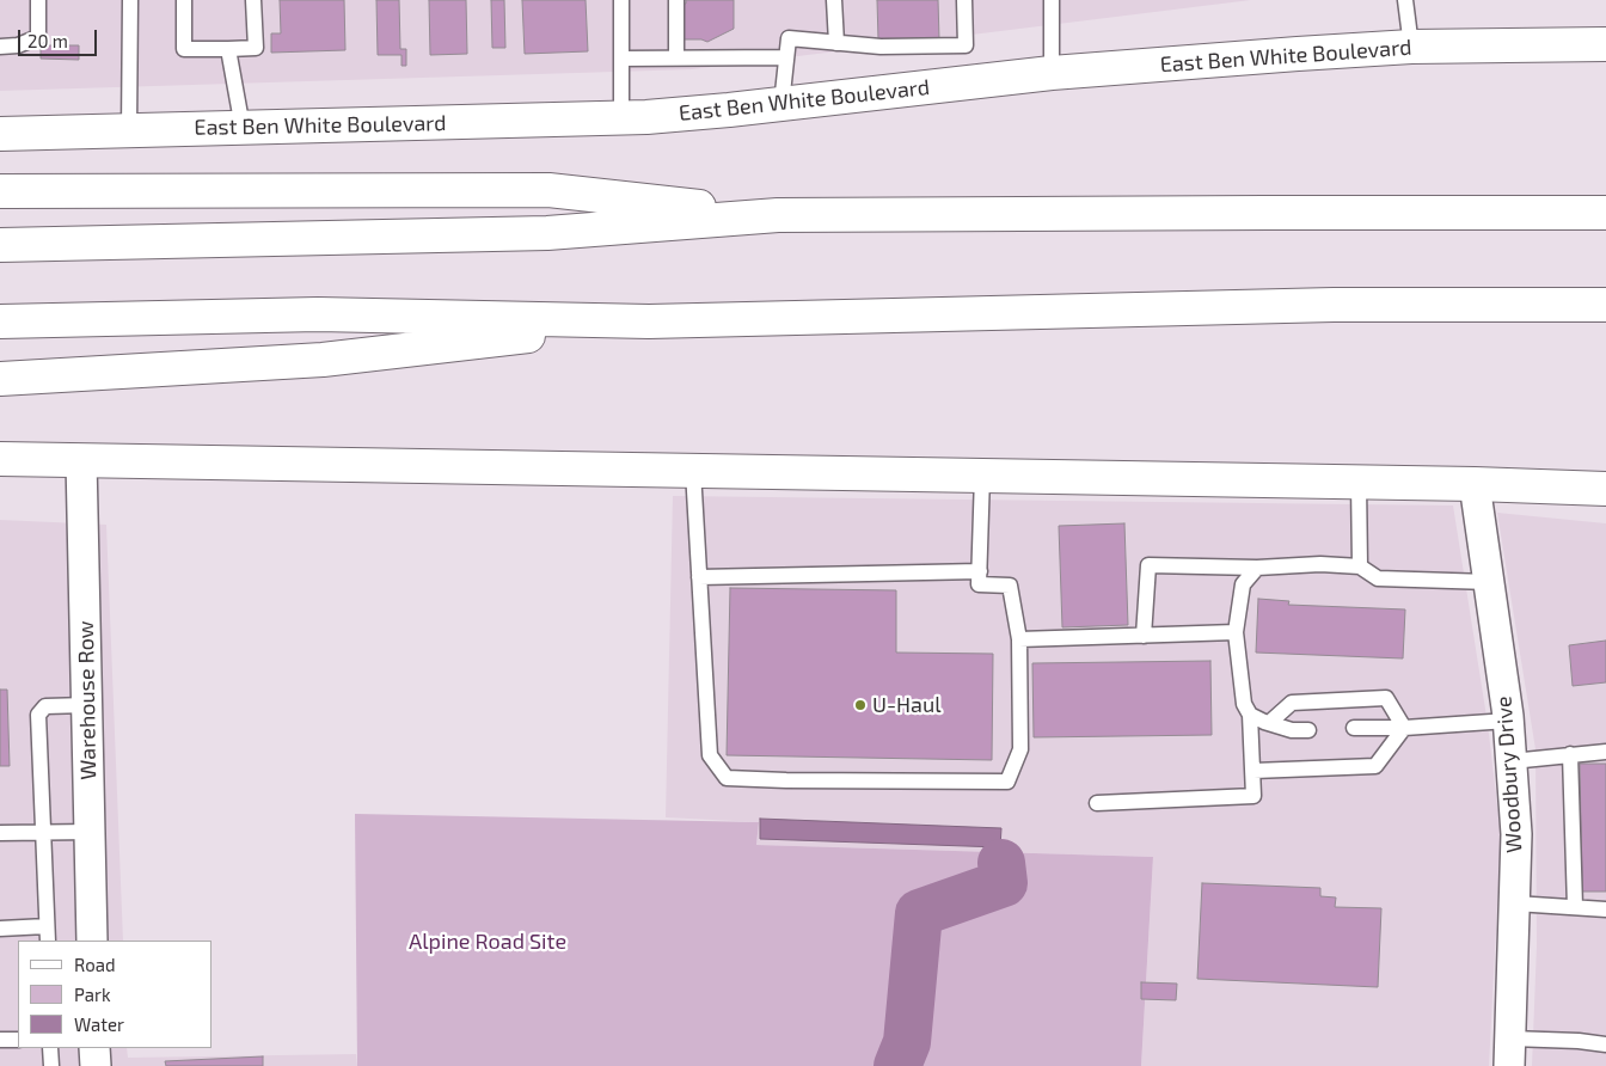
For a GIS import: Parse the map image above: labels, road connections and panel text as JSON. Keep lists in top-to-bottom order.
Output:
{
  "streets": {
    "main road": ["East Ben White Boulevard"],
    "street": ["Warehouse Row", "Woodbury Drive"]
  },
  "parks": ["Alpine Road Site"],
  "places": ["U-Haul"],
  "legend": ["Road", "Park", "Water"],
  "scale_bar": "20 m"
}
